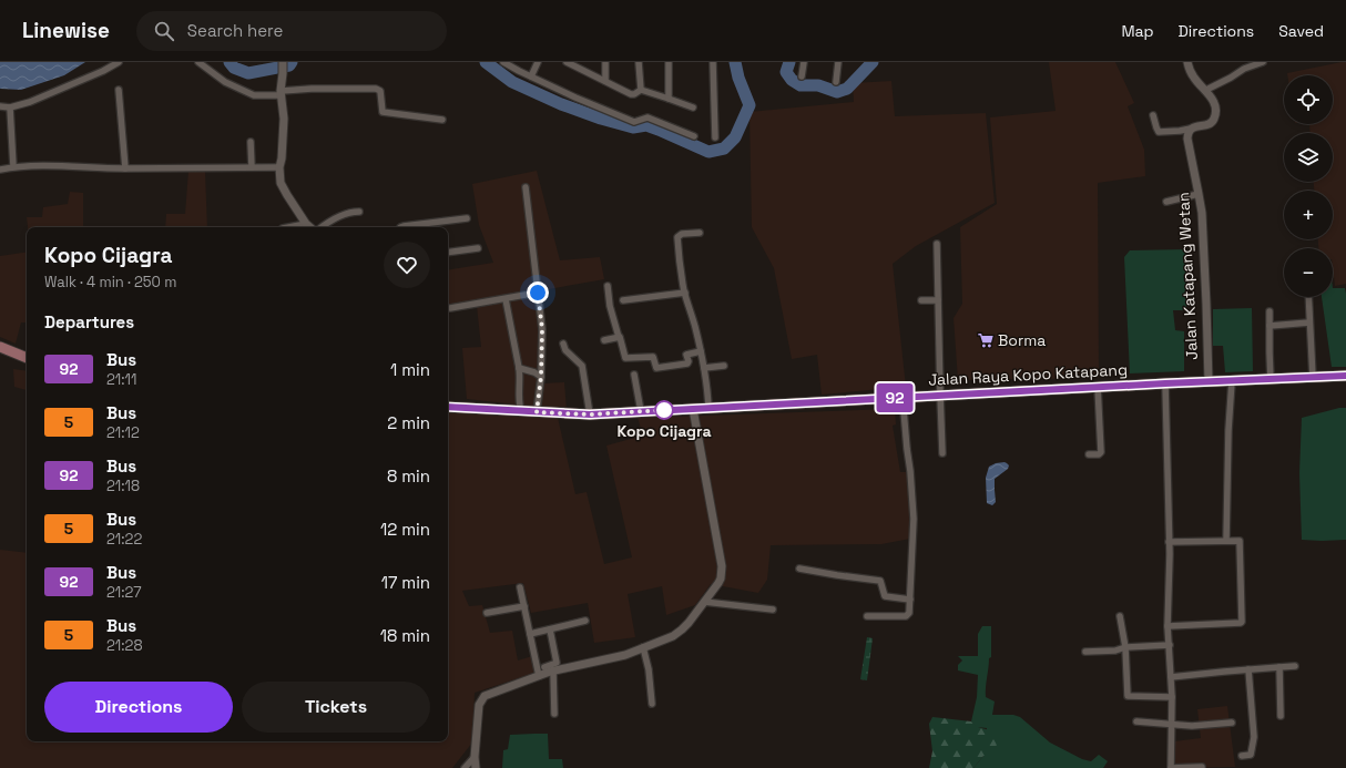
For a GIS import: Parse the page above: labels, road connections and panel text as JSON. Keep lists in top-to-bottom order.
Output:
{
  "streets": {
    "main road": ["Jalan Raya Kopo Katapang"],
    "street": ["Jalan Katapang Wetan"]
  },
  "crossings": [
    ["Jalan Katapang Wetan", "Jalan Raya Kopo Katapang"]
  ],
  "places": {
    "supermarket": ["Borma"],
    "other": ["Kopo Cijagra"]
  },
  "lines": ["bus line 92"],
  "page": {
    "header": "Linewise",
    "search": "Search here",
    "nav": ["Map", "Directions", "Saved"],
    "on_map": "92",
    "map_buttons": ["+", "−"],
    "heading": [
      ["Kopo Cijagra", "Walk · 4 min · 250 m"],
      "Departures"
    ],
    "list": [
      {
        "mark": "92",
        "name": "Bus",
        "note": "21:11",
        "value": "1 min"
      },
      {
        "mark": "5",
        "name": "Bus",
        "note": "21:12",
        "value": "2 min"
      },
      {
        "mark": "92",
        "name": "Bus",
        "note": "21:18",
        "value": "8 min"
      },
      {
        "mark": "5",
        "name": "Bus",
        "note": "21:22",
        "value": "12 min"
      },
      {
        "mark": "92",
        "name": "Bus",
        "note": "21:27",
        "value": "17 min"
      },
      {
        "mark": "5",
        "name": "Bus",
        "note": "21:28",
        "value": "18 min"
      }
    ],
    "buttons": ["Directions", "Tickets"]
  }
}
